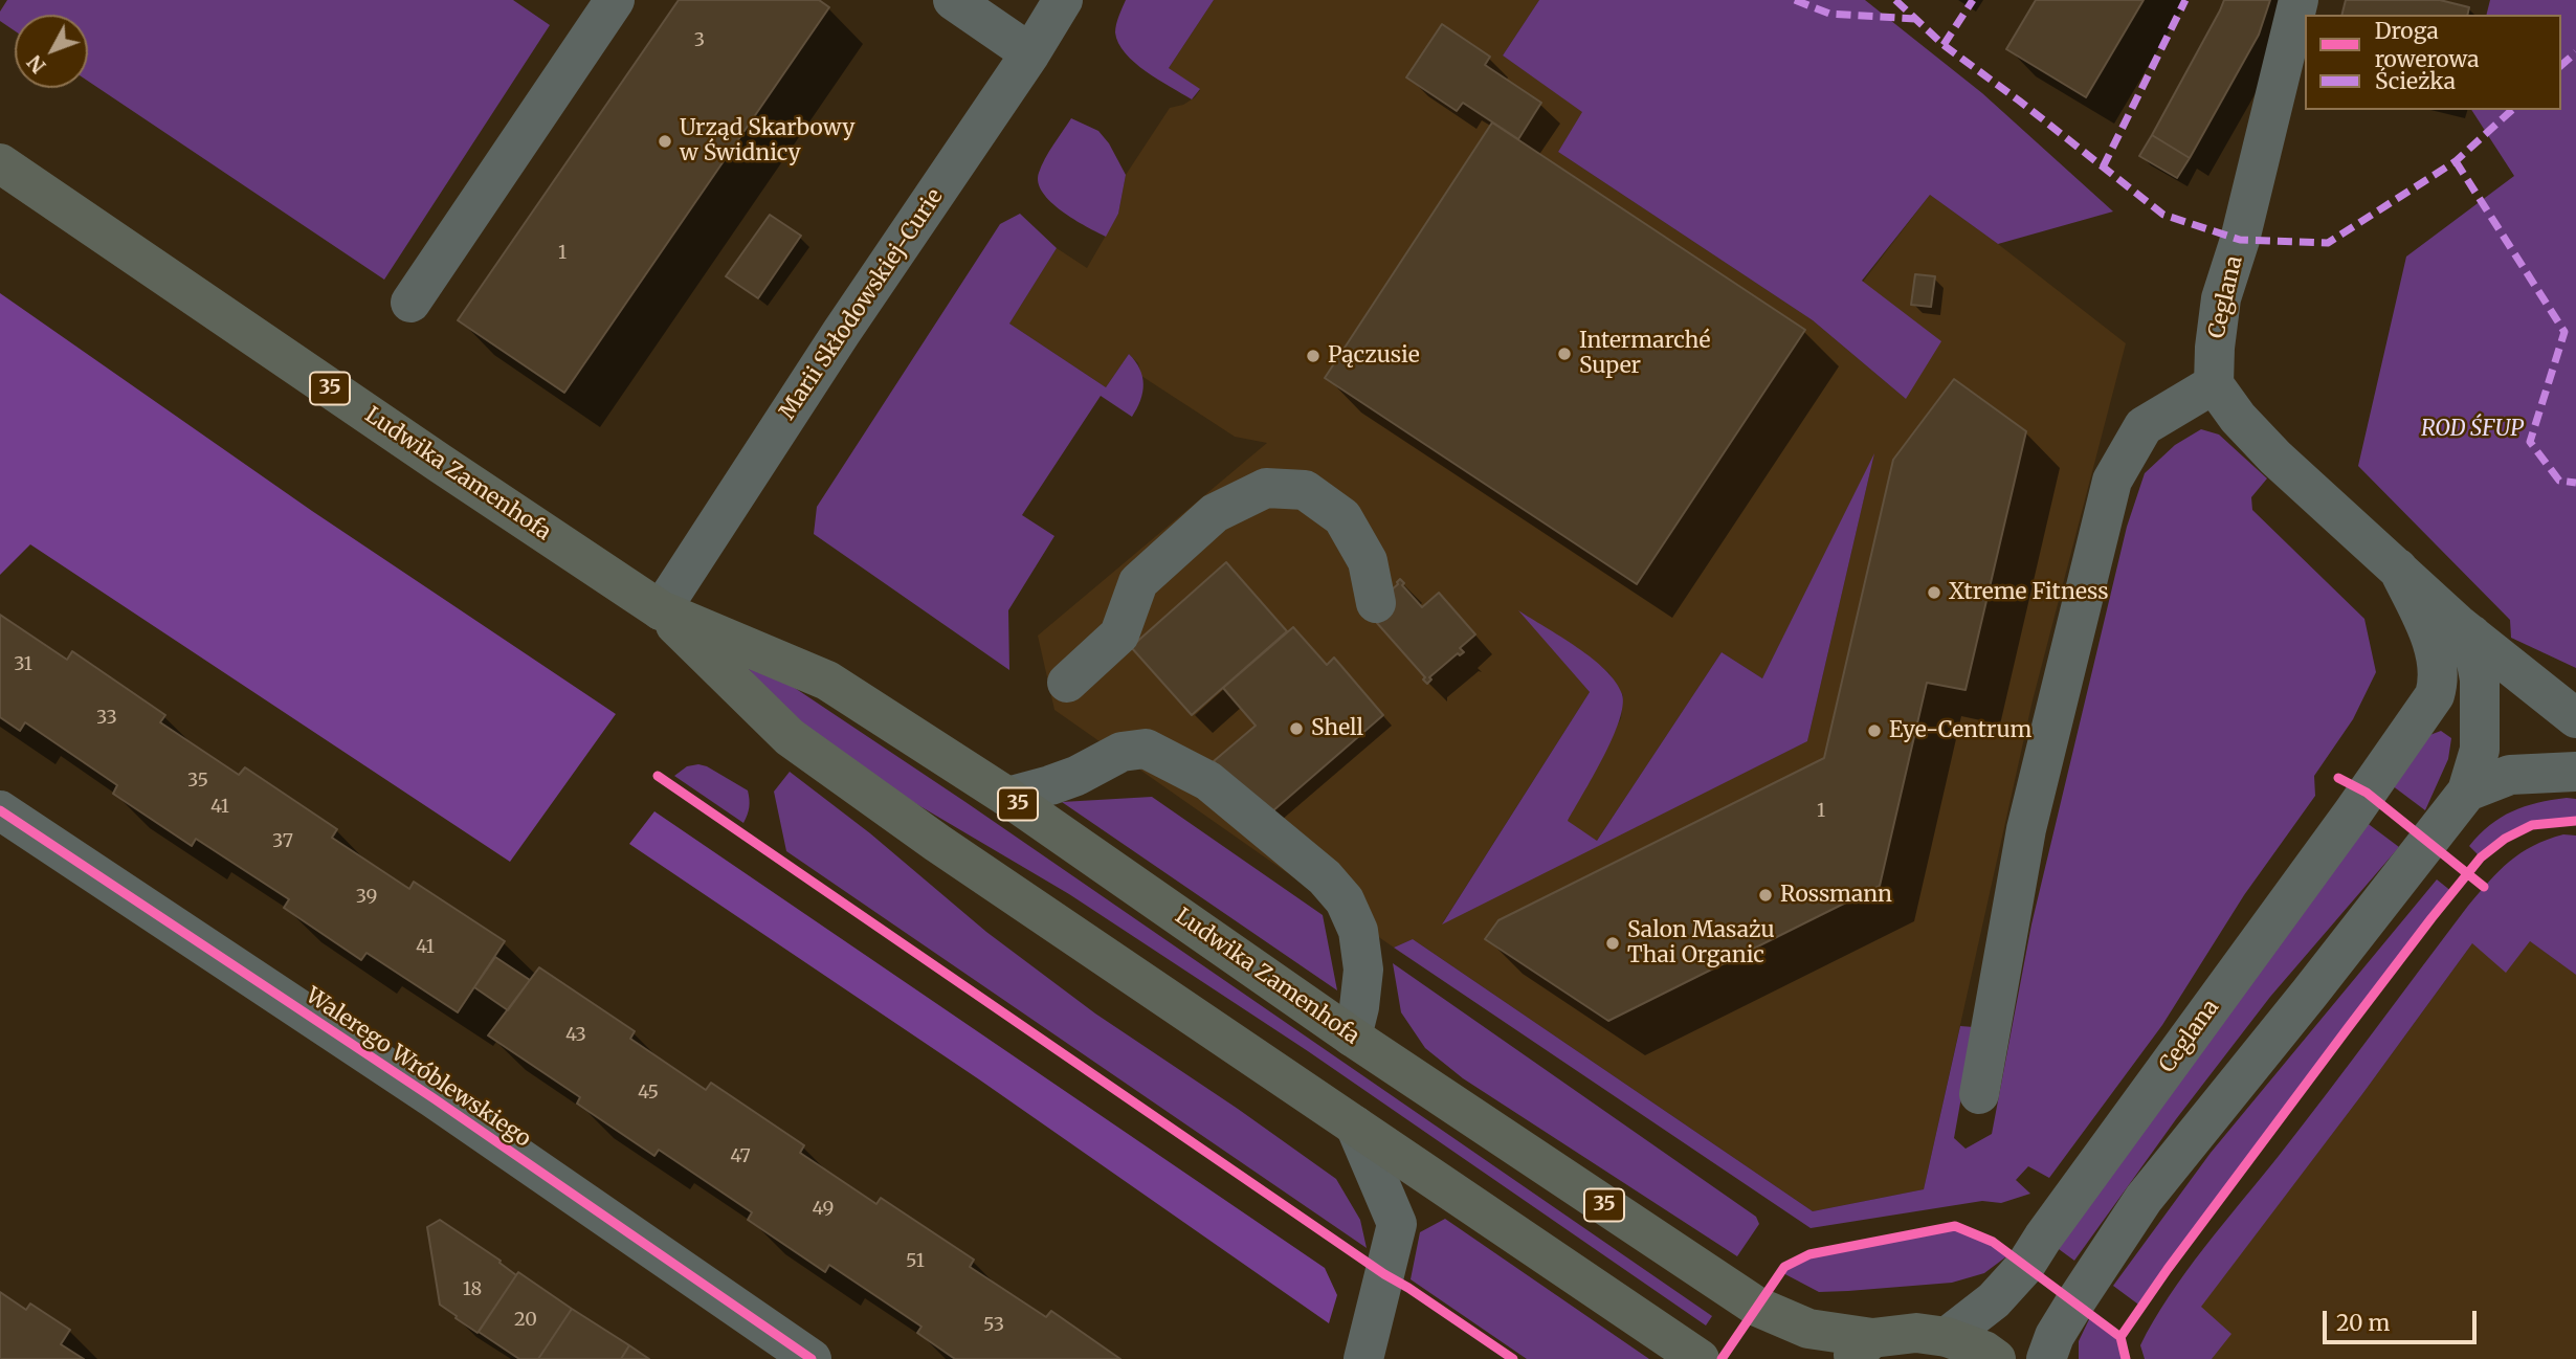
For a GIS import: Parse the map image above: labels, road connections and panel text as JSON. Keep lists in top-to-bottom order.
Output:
{
  "streets": {
    "main road": ["35", "Ludwika Zamenhofa"],
    "street": ["Ceglana", "Marii Skłodowskiej-Curie", "Walerego Wróblewskiego"]
  },
  "crossings": [
    ["Ceglana", "35"],
    ["Marii Skłodowskiej-Curie", "Ludwika Zamenhofa"],
    ["35", "Ludwika Zamenhofa"]
  ],
  "parks": ["ROD ŚFUP"],
  "places": [
    "Urząd Skarbowy w Świdnicy",
    "Intermarché Super",
    "Pączusie",
    "Xtreme Fitness",
    "Shell",
    "Eye-Centrum",
    "Rossmann",
    "Salon Masażu Thai Organic"
  ],
  "house_numbers": [
    "3",
    "1",
    "31",
    "33",
    "35",
    "41",
    "1",
    "37",
    "39",
    "41",
    "43",
    "45",
    "47",
    "49",
    "51",
    "18",
    "20",
    "53"
  ],
  "legend": ["Droga rowerowa", "Ścieżka"],
  "scale_bar": "20 m",
  "north": "bottom left"
}
